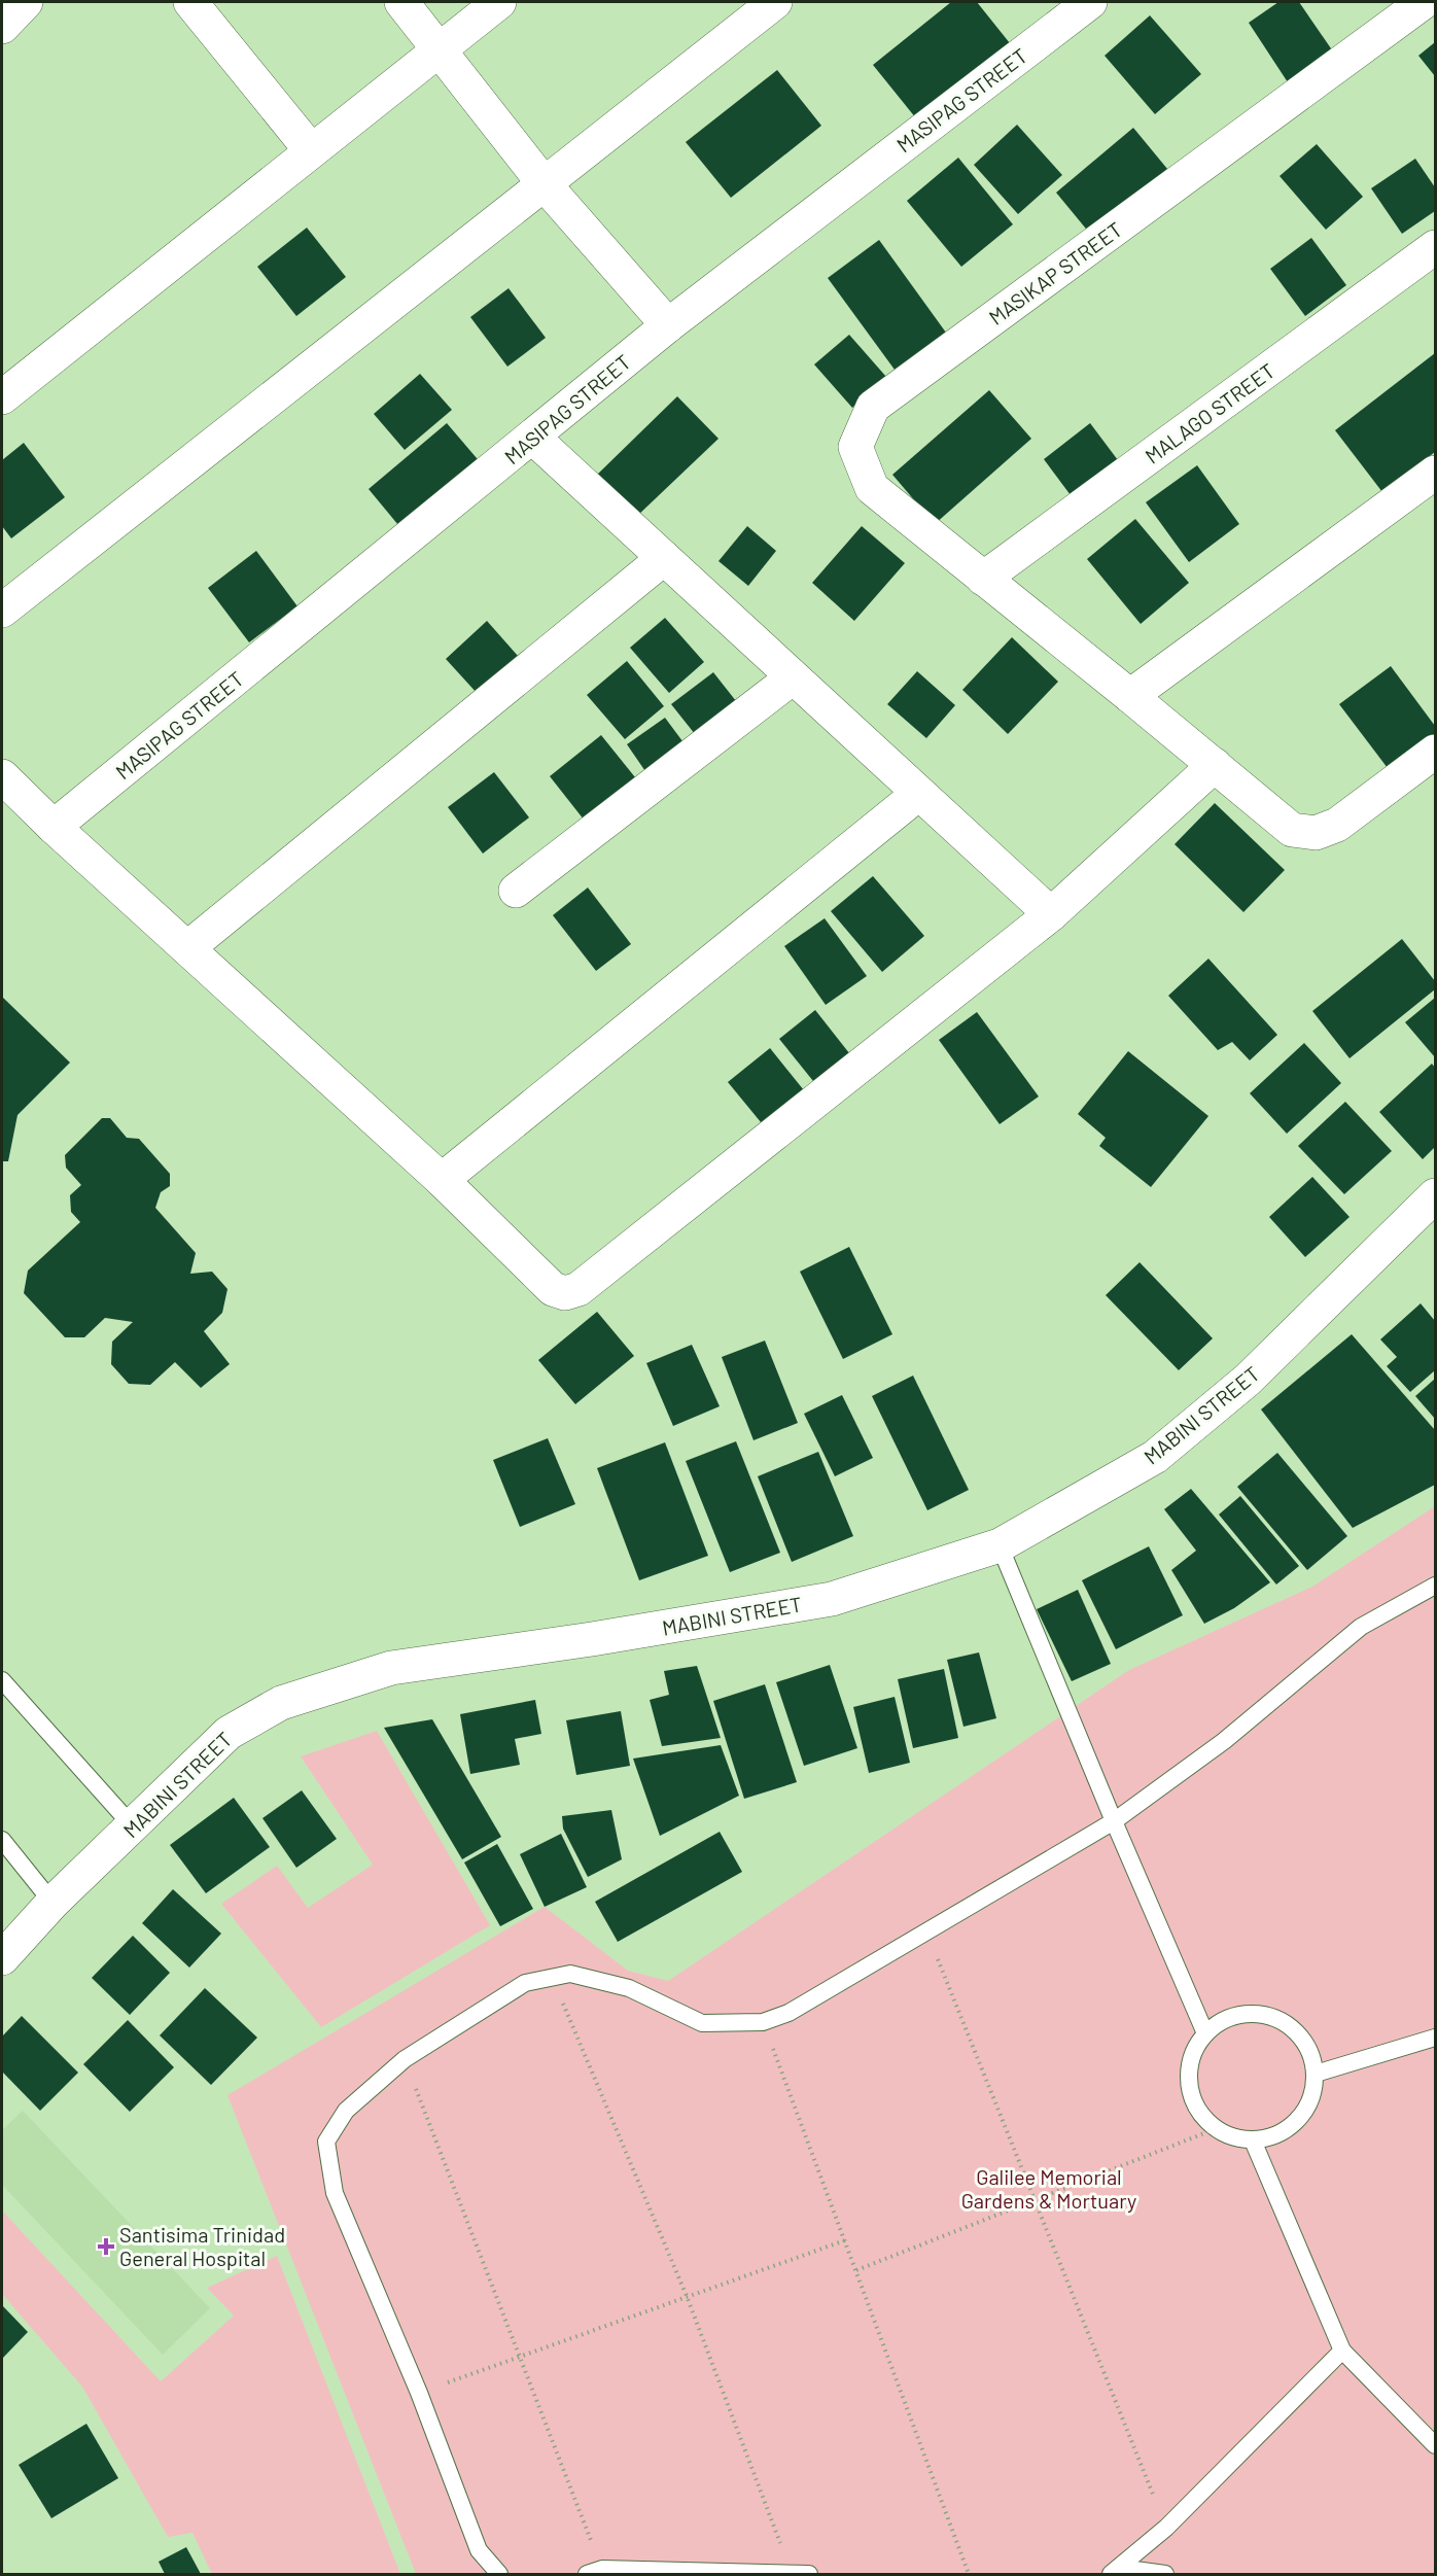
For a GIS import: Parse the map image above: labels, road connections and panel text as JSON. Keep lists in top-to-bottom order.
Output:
{
  "streets": {
    "street": [
      "MASIPAG STREET",
      "MASIKAP STREET",
      "MALAGO STREET",
      "MABINI STREET"
    ]
  },
  "crossings": [
    ["MASIKAP STREET", "MALAGO STREET"]
  ],
  "parks": ["Galilee Memorial Gardens & Mortuary"],
  "places": {
    "health": ["Santisima Trinidad General Hospital"]
  }
}
